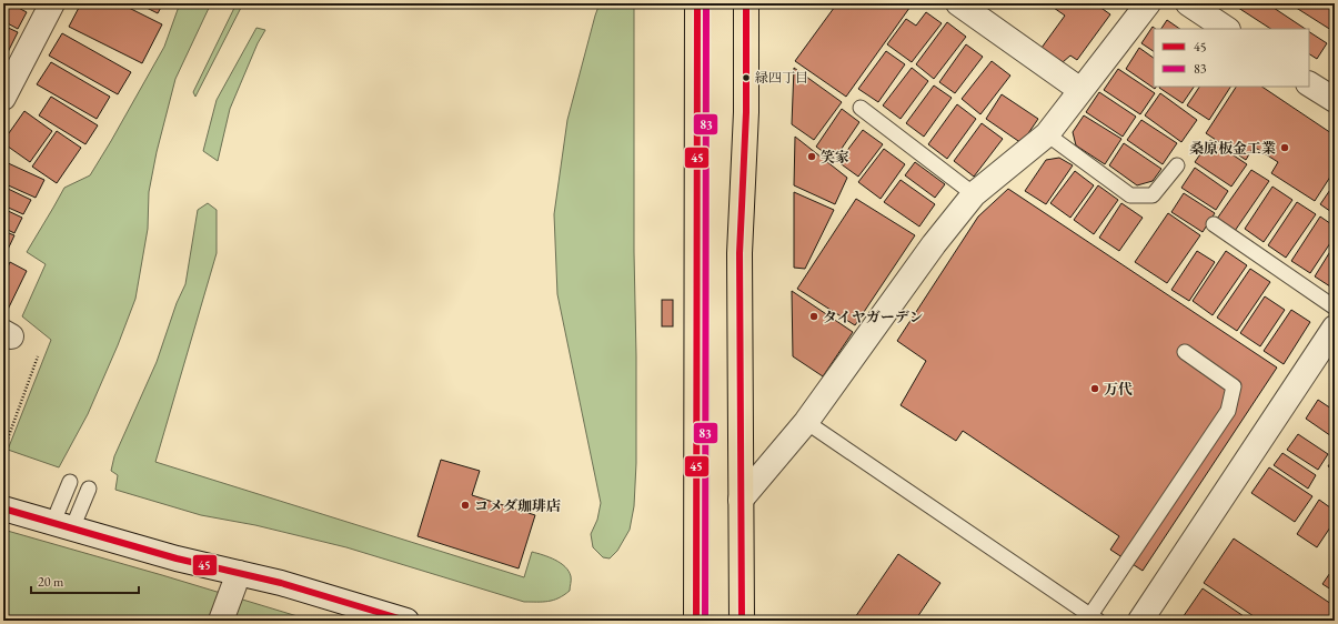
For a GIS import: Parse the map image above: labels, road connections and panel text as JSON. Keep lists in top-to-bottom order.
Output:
{
  "places": [
    "緑四丁目",
    "桑原板金工業",
    "笑家",
    "タイヤガーデン",
    "万代",
    "コメダ珈琲店"
  ],
  "lines": ["transit line 45", "transit line 83"],
  "legend": ["45", "83"],
  "scale_bar": "20 m"
}
